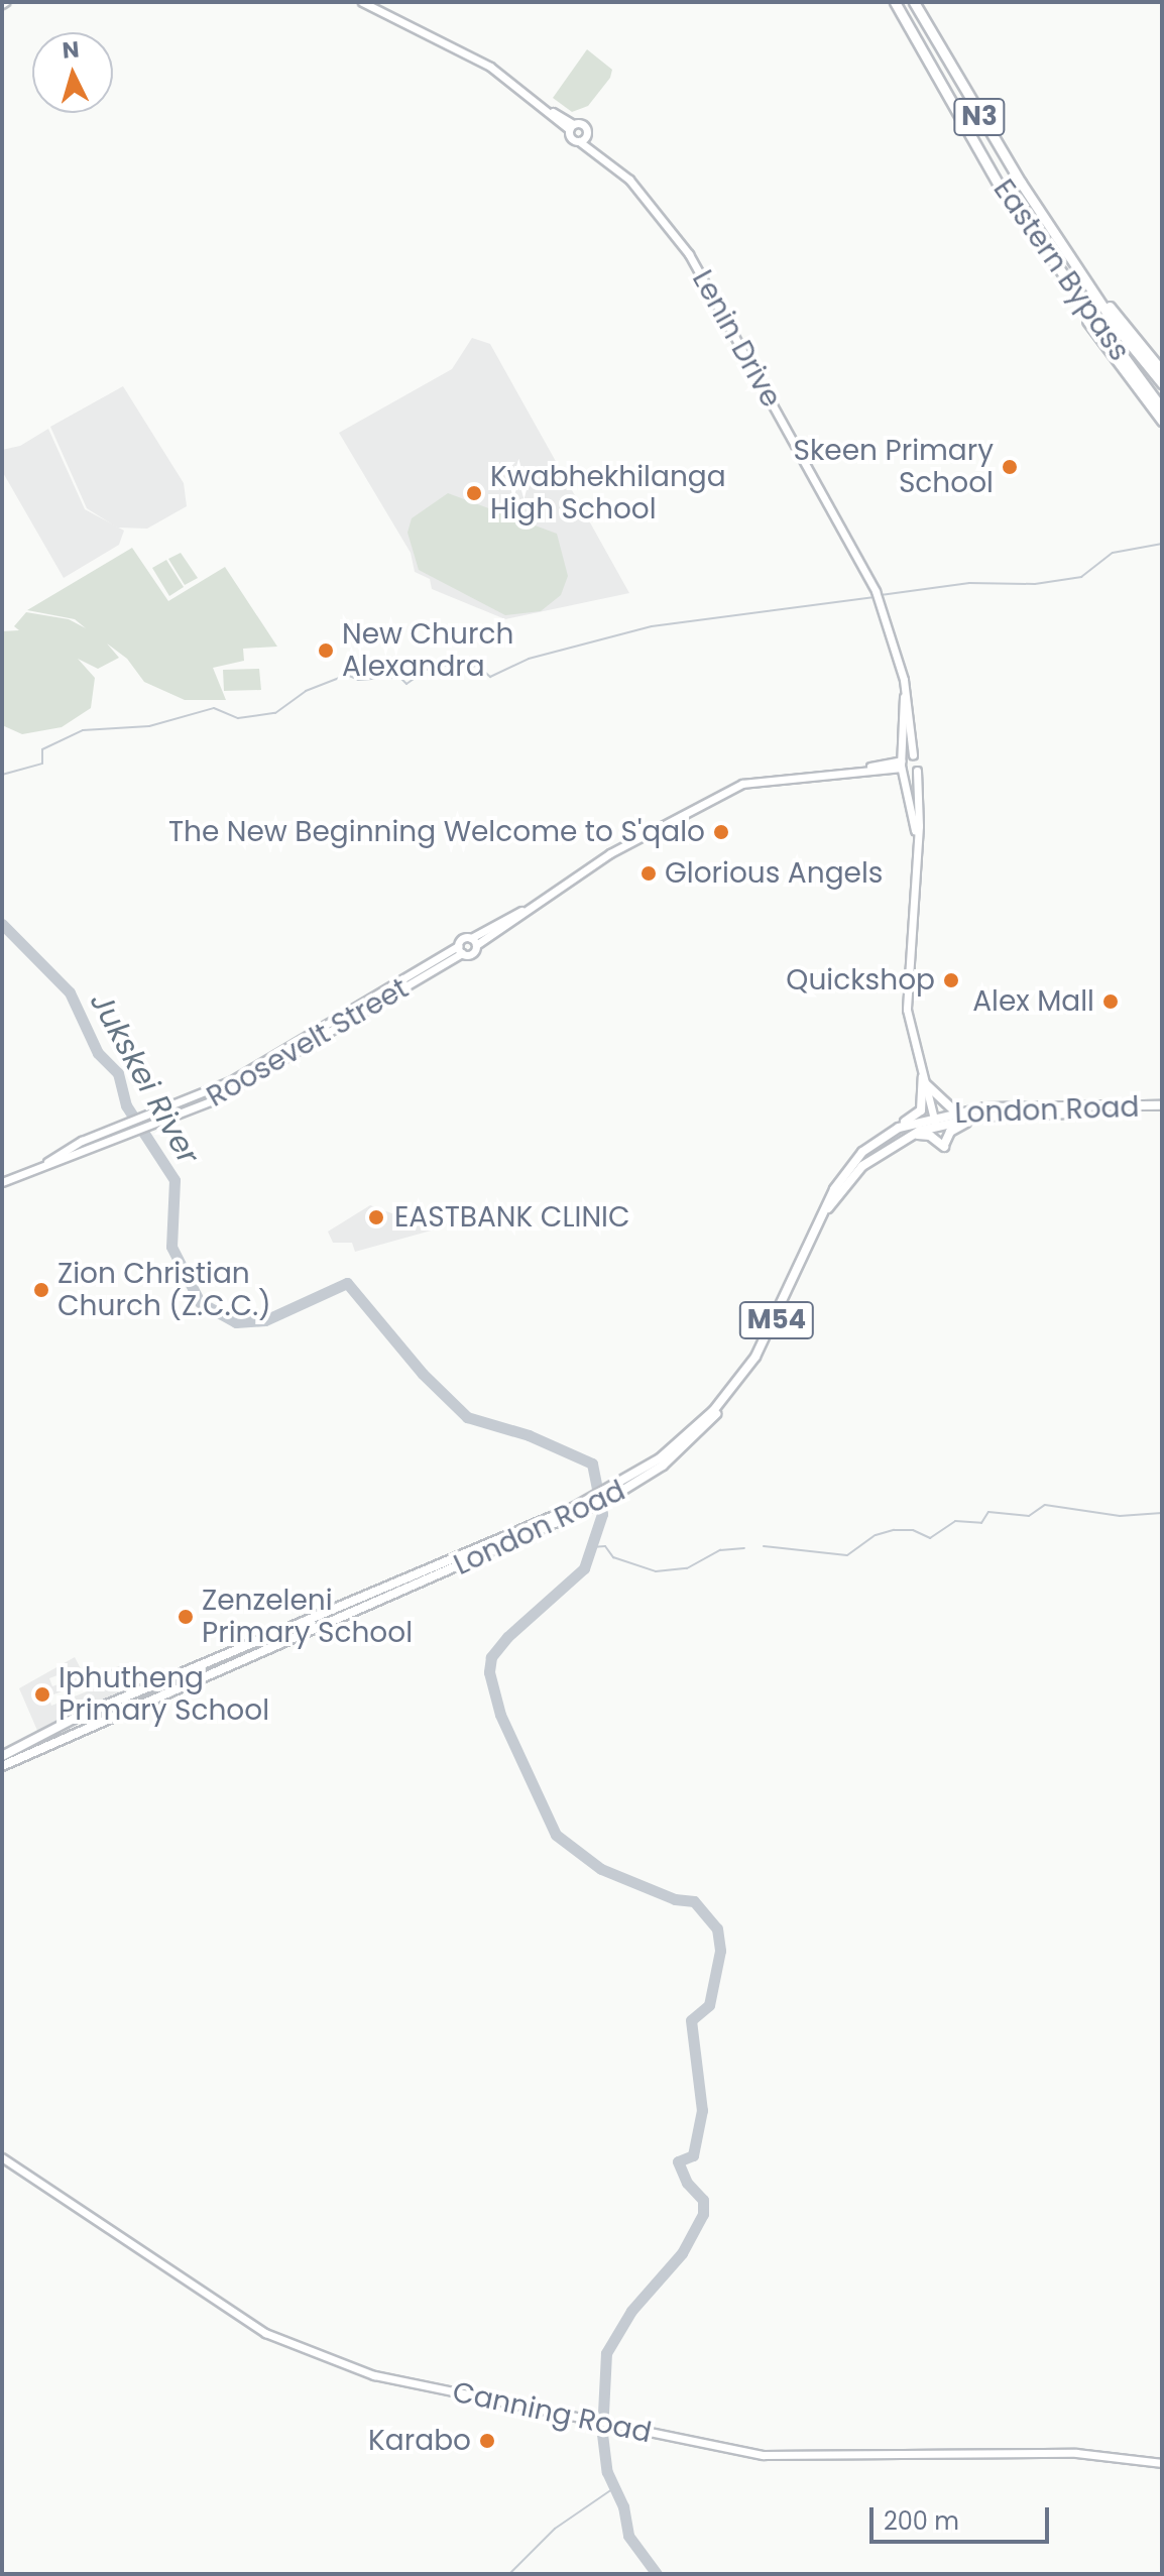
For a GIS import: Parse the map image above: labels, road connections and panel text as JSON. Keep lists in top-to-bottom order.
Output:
{
  "streets": {
    "highway": ["N3", "Eastern Bypass"],
    "main road": ["London Road", "M54"],
    "street": ["Lenin Drive", "Roosevelt Street", "Canning Road"]
  },
  "crossings": [
    ["Lenin Drive", "London Road"]
  ],
  "water": ["Jukskei River"],
  "places": [
    "Skeen Primary School",
    "Kwabhekhilanga High School",
    "New Church Alexandra",
    "The New Beginning Welcome to S'qalo",
    "Glorious Angels",
    "Quickshop",
    "Alex Mall",
    "EASTBANK CLINIC",
    "Zion Christian Church (Z.C.C.)",
    "Zenzeleni Primary School",
    "Iphutheng Primary School",
    "Karabo"
  ],
  "scale_bar": "200 m",
  "north": "top"
}
